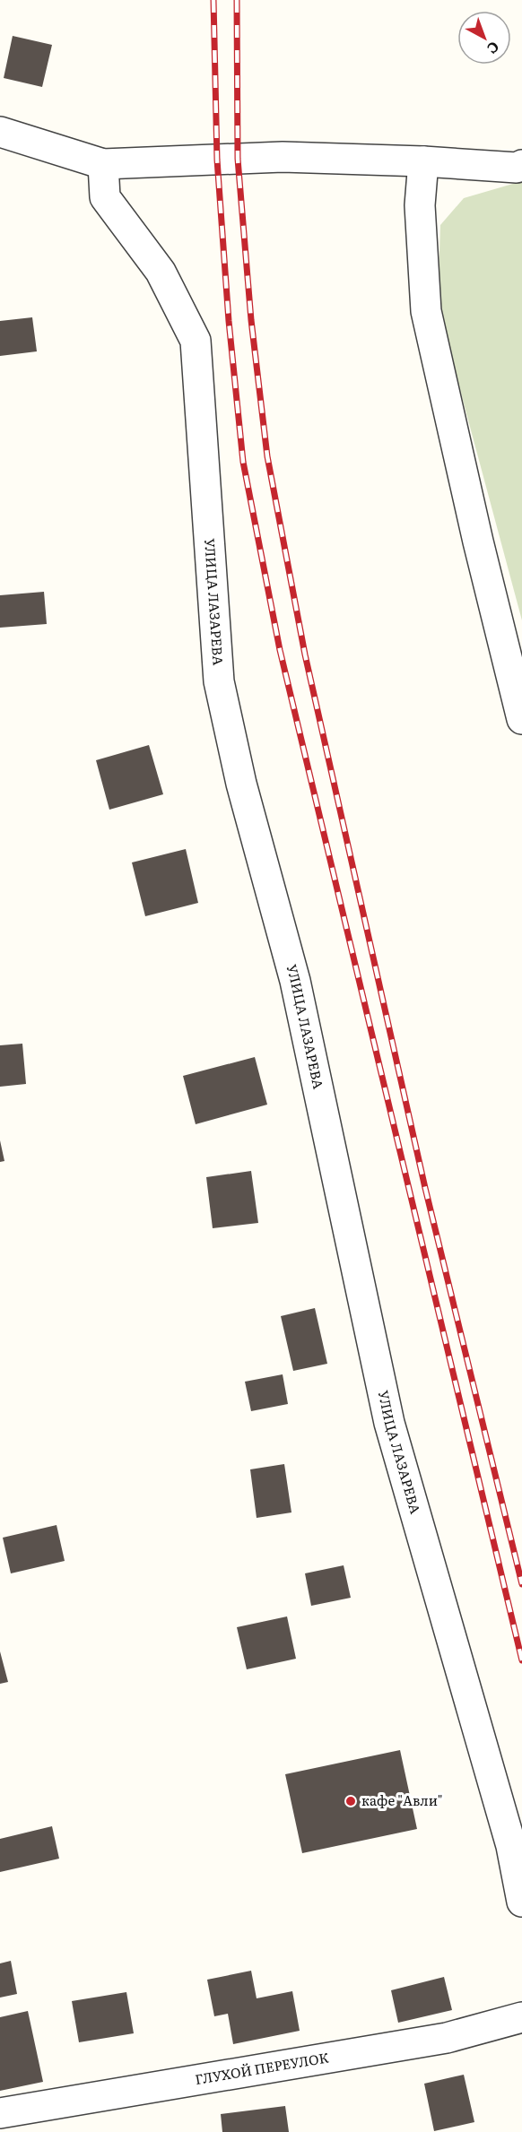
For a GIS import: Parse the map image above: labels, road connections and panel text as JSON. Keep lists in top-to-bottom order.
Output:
{
  "streets": {
    "street": ["УЛИЦА ЛАЗАРЕВА", "ГЛУХОЙ ПЕРЕУЛОК"]
  },
  "places": ["кафе \"Авли\""],
  "north": "bottom right"
}
